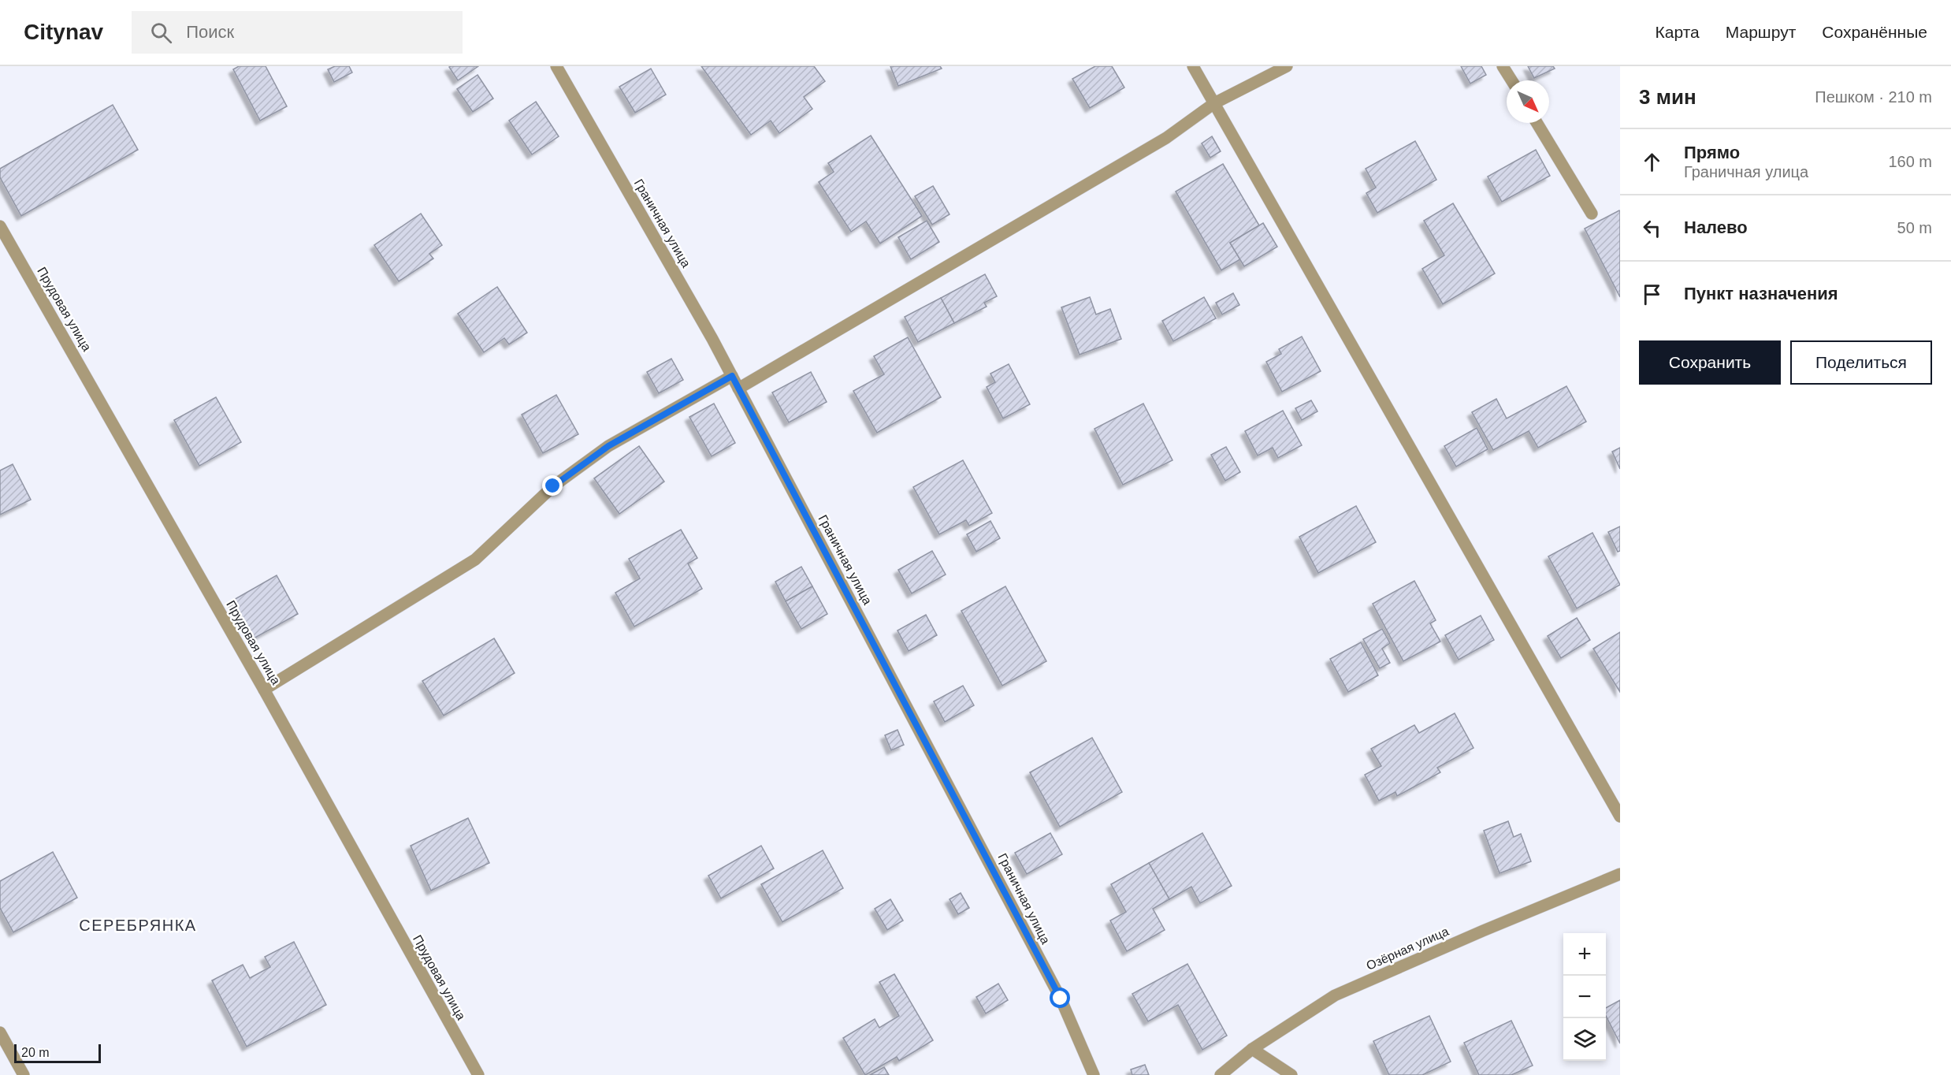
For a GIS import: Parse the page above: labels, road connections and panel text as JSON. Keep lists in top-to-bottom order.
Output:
{
  "streets": {
    "street": ["Граничная улица", "Прудовая улица", "Озёрная улица"]
  },
  "districts": ["СЕРЕБРЯНКА"],
  "scale_bar": "20 m",
  "north": "bottom right",
  "page": {
    "header": "Citynav",
    "search": "Поиск",
    "nav": ["Карта", "Маршрут", "Сохранённые"],
    "heading": ["3 мин", "Пешком · 210 m"],
    "list": [
      ["Прямо", "Граничная улица", "160 m"],
      ["Налево", "50 m"],
      "Пункт назначения"
    ],
    "buttons": ["Сохранить", "Поделиться"],
    "map_buttons": ["+", "−"],
    "scale": "20 m"
  }
}
